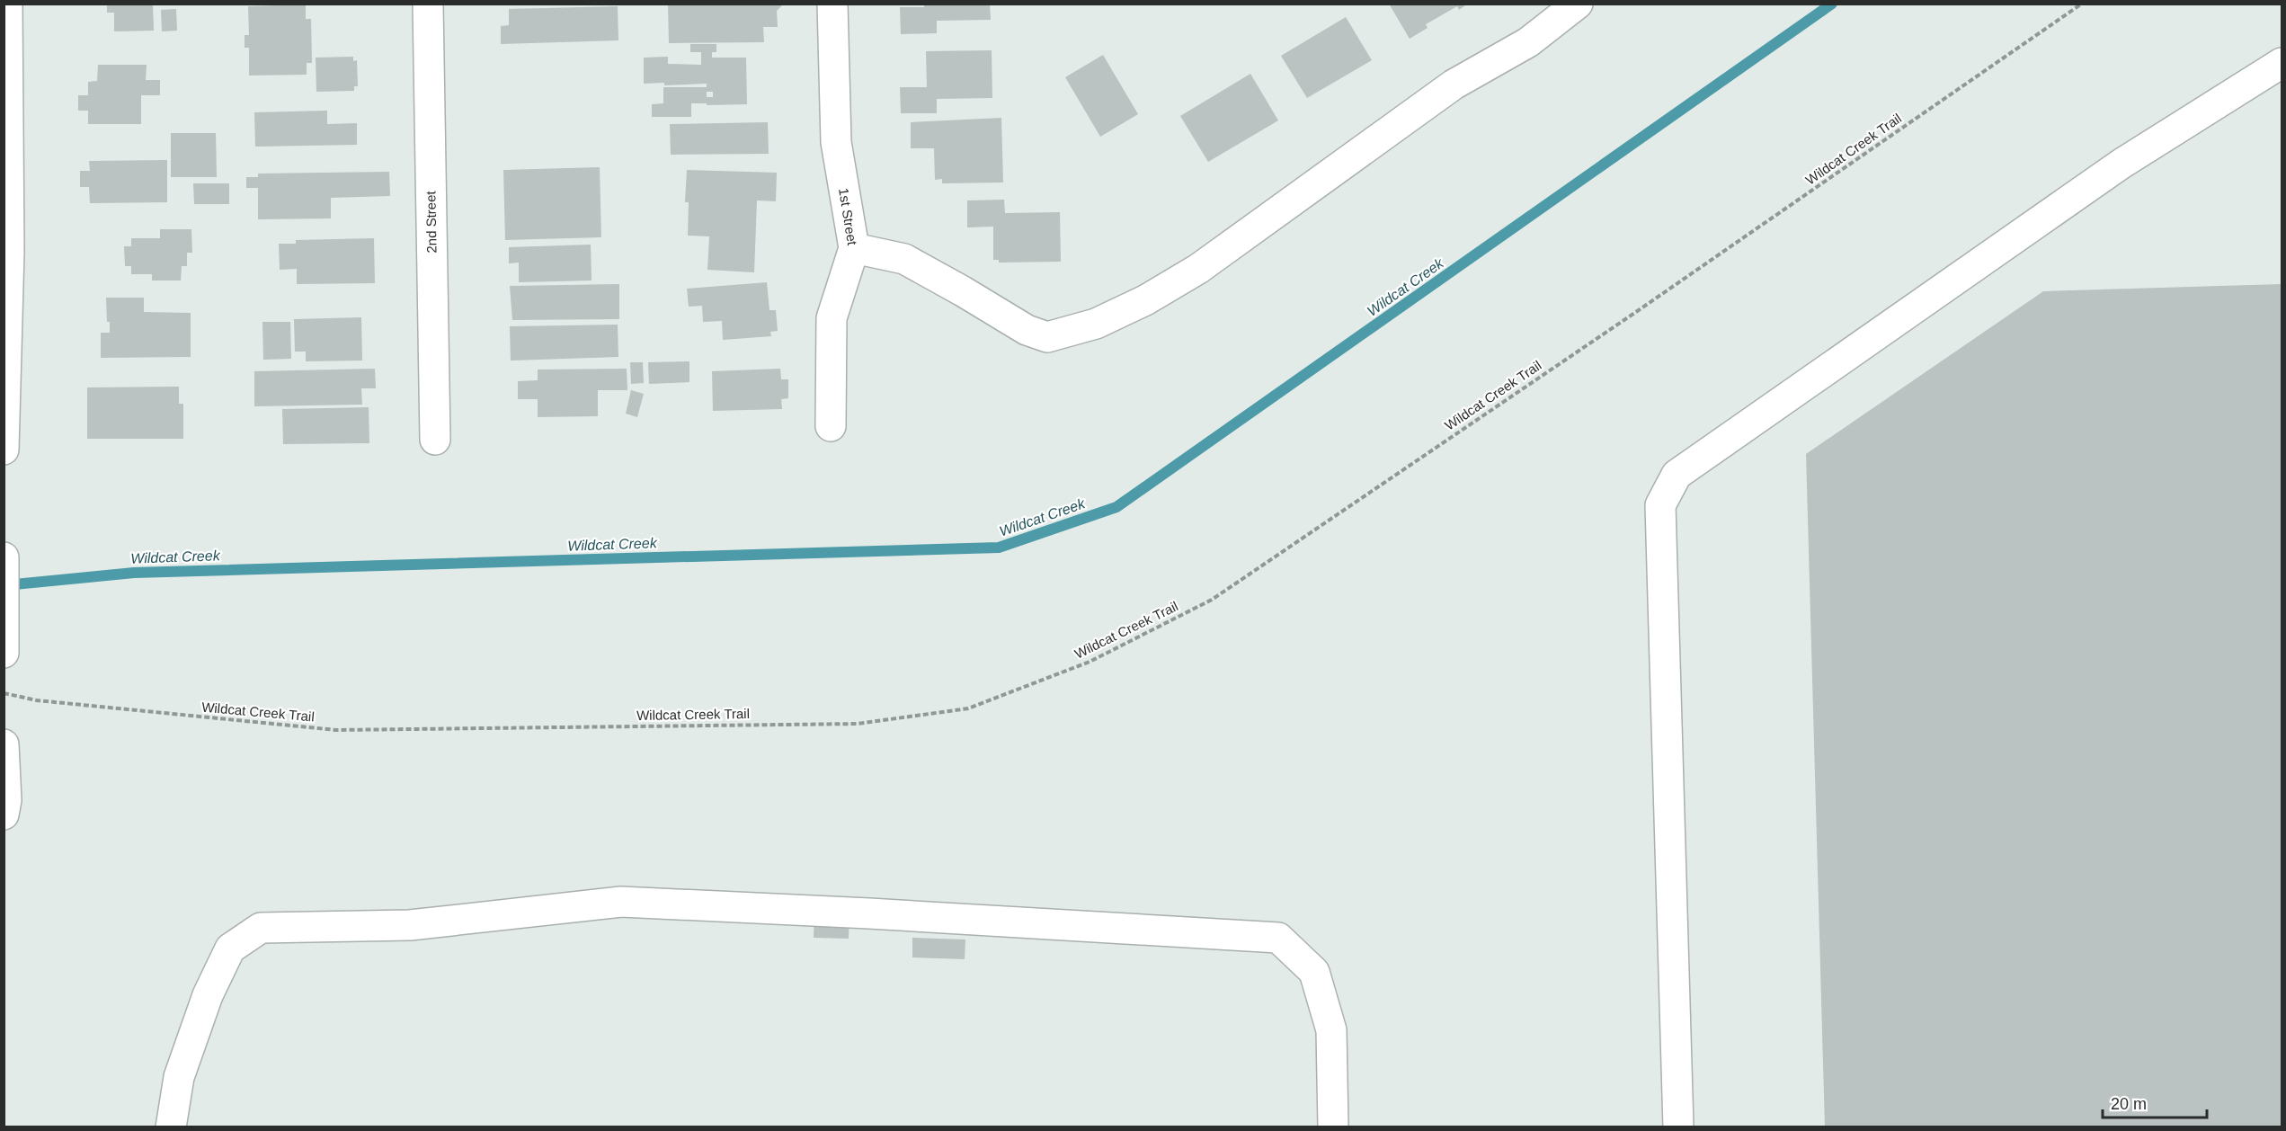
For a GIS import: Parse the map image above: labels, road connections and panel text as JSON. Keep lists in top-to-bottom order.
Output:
{
  "streets": {
    "street": ["1st Street", "2nd Street"],
    "path": ["Wildcat Creek Trail"]
  },
  "water": ["Wildcat Creek"],
  "scale_bar": "20 m"
}
